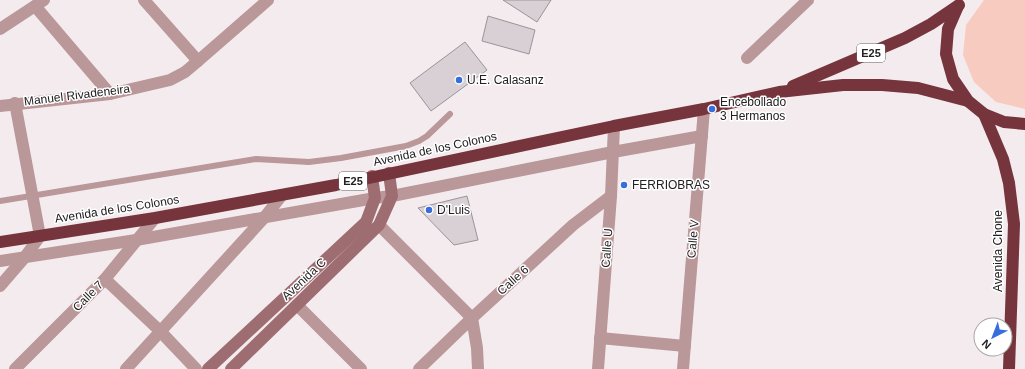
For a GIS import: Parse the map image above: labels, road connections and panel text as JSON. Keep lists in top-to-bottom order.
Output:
{
  "streets": {
    "highway": ["E25", "Avenida de los Colonos", "Avenida Chone"],
    "street": [
      "Manuel Rivadeneira",
      "Calle V",
      "Calle U",
      "Avenida C",
      "Calle 6",
      "Calle 7"
    ]
  },
  "crossings": [
    ["E25", "Avenida de los Colonos"],
    ["E25", "Avenida Chone"],
    ["Avenida de los Colonos", "Calle V"],
    ["Avenida de los Colonos", "Calle U"],
    ["Avenida de los Colonos", "Avenida C"],
    ["Avenida de los Colonos", "Calle 7"],
    ["Calle U", "Calle 6"]
  ],
  "places": [
    "U.E. Calasanz",
    "Encebollado 3 Hermanos",
    "FERRIOBRAS",
    "D'Luis"
  ],
  "north": "bottom left"
}
